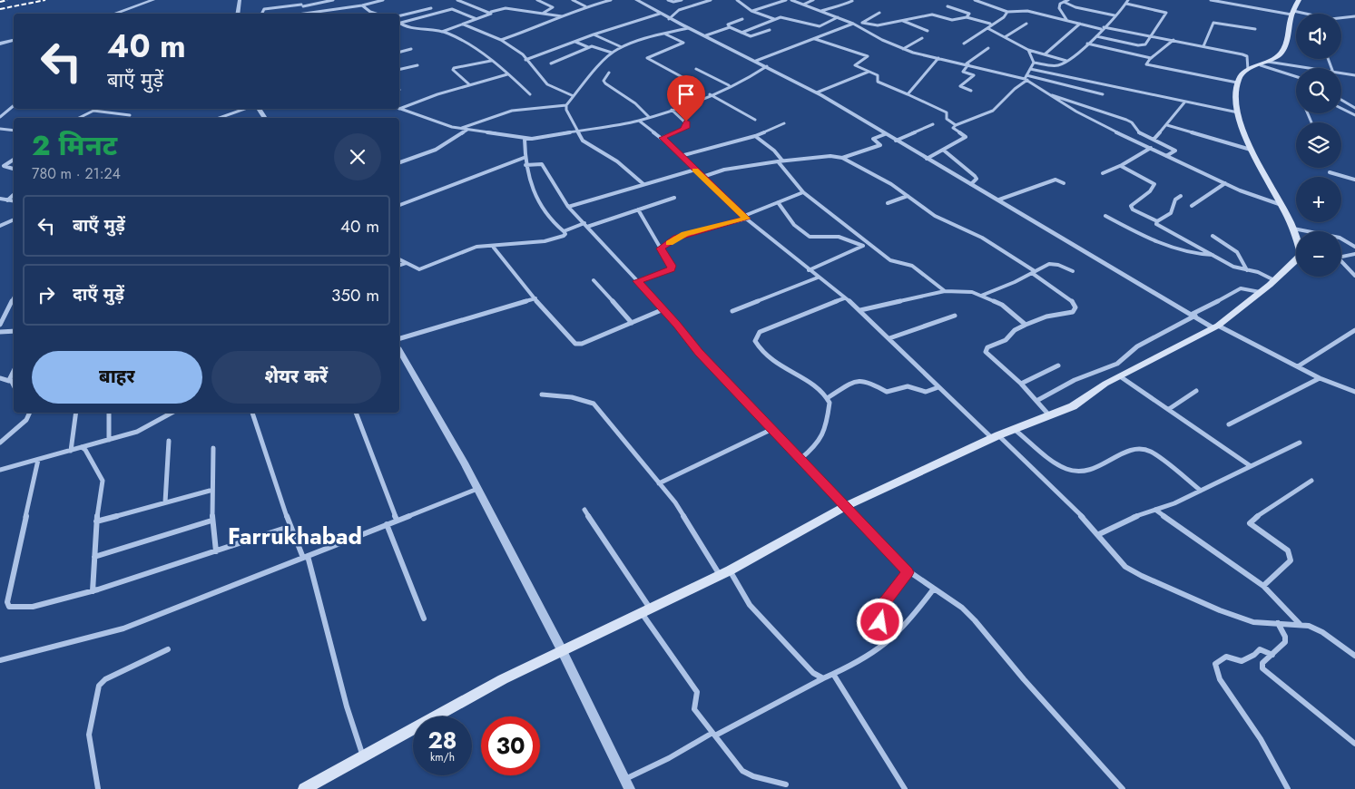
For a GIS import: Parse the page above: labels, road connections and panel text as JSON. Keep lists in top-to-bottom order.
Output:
{
  "districts": ["Farrukhabad"],
  "page": {
    "map_buttons": ["+", "−"],
    "turn": ["40 m", "बाएँ मुड़ें"],
    "heading": ["2 मिनट", "780 m · 21:24"],
    "list": [
      {
        "name": "बाएँ मुड़ें",
        "value": "40 m"
      },
      {
        "name": "दाएँ मुड़ें",
        "value": "350 m"
      }
    ],
    "buttons": ["बाहर", "शेयर करें"],
    "speed": "28 km/h",
    "limit": "30"
  }
}
